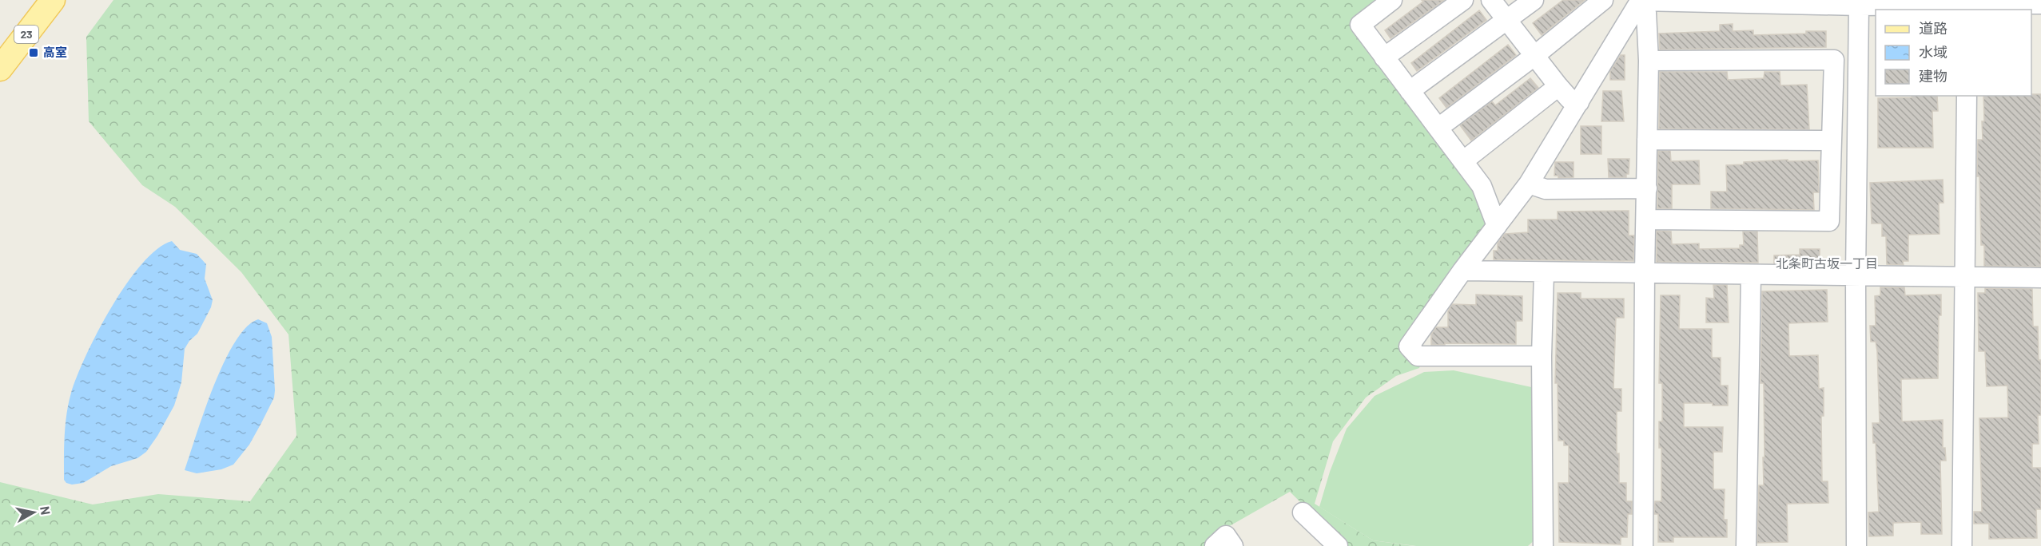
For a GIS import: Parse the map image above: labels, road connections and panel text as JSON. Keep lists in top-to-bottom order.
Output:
{
  "streets": {
    "main road": ["23"]
  },
  "districts": ["北条町古坂一丁目"],
  "places": {
    "transit": ["高室"]
  },
  "legend": ["道路", "水域", "建物"],
  "north": "right"
}
